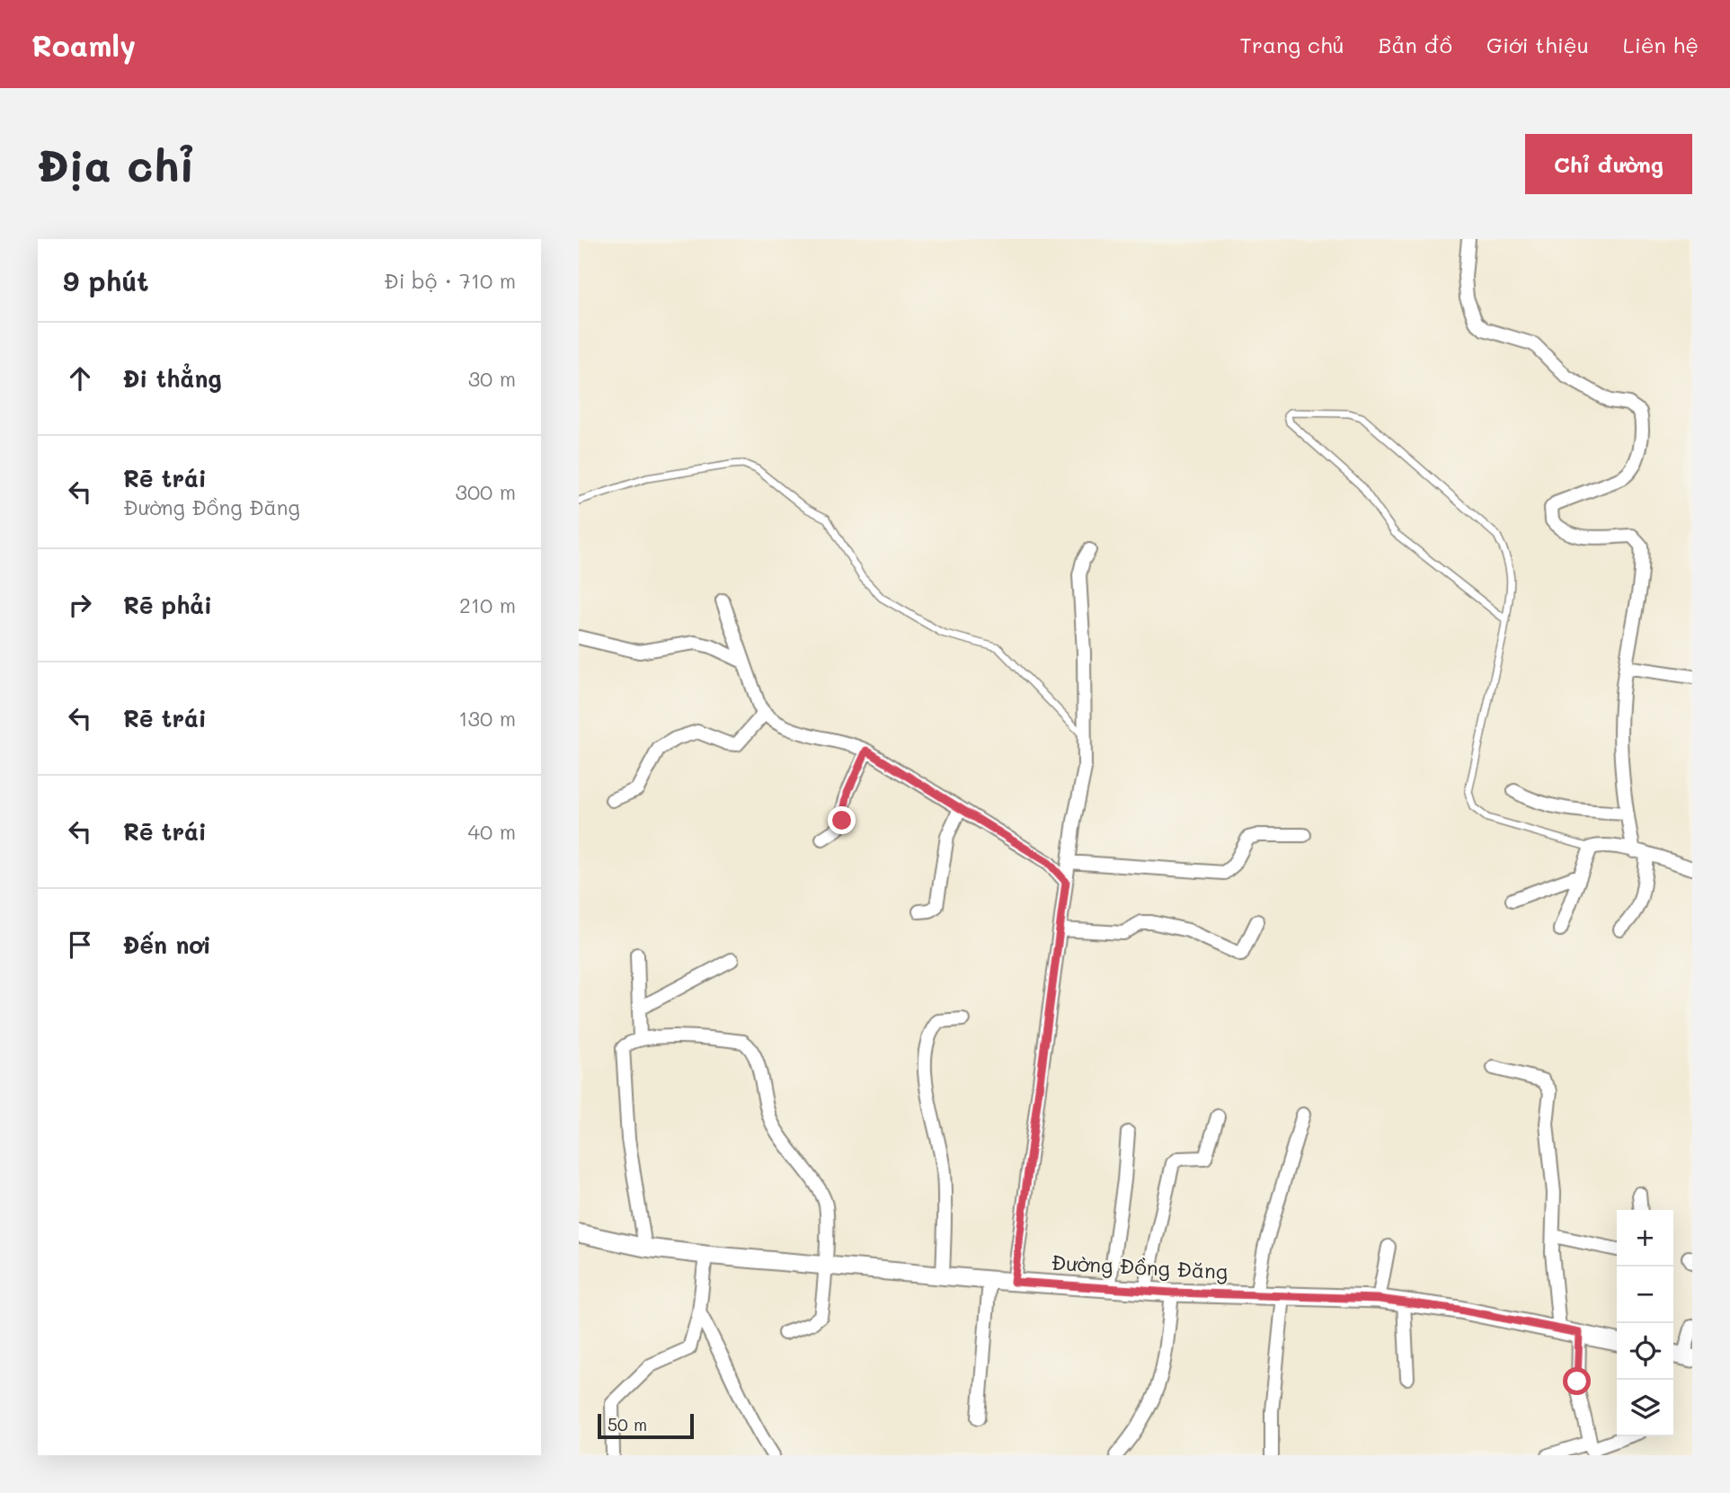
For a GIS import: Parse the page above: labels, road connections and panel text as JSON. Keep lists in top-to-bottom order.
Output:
{
  "streets": {
    "main road": ["Đường Đồng Đăng"]
  },
  "scale_bar": "50 m",
  "page": {
    "header": "Roamly",
    "nav": [
      "Trang chủ",
      "Bản đồ",
      "Giới thiệu",
      "Liên hệ"
    ],
    "buttons": "Chỉ đường",
    "title": "Địa chỉ",
    "heading": ["9 phút", "Đi bộ · 710 m"],
    "list": [
      ["Đi thẳng", "30 m"],
      ["Rẽ trái", "Đường Đồng Đăng", "300 m"],
      ["Rẽ phải", "210 m"],
      ["Rẽ trái", "130 m"],
      ["Rẽ trái", "40 m"],
      "Đến nơi"
    ],
    "map_buttons": ["+", "−"],
    "scale": "50 m"
  }
}
